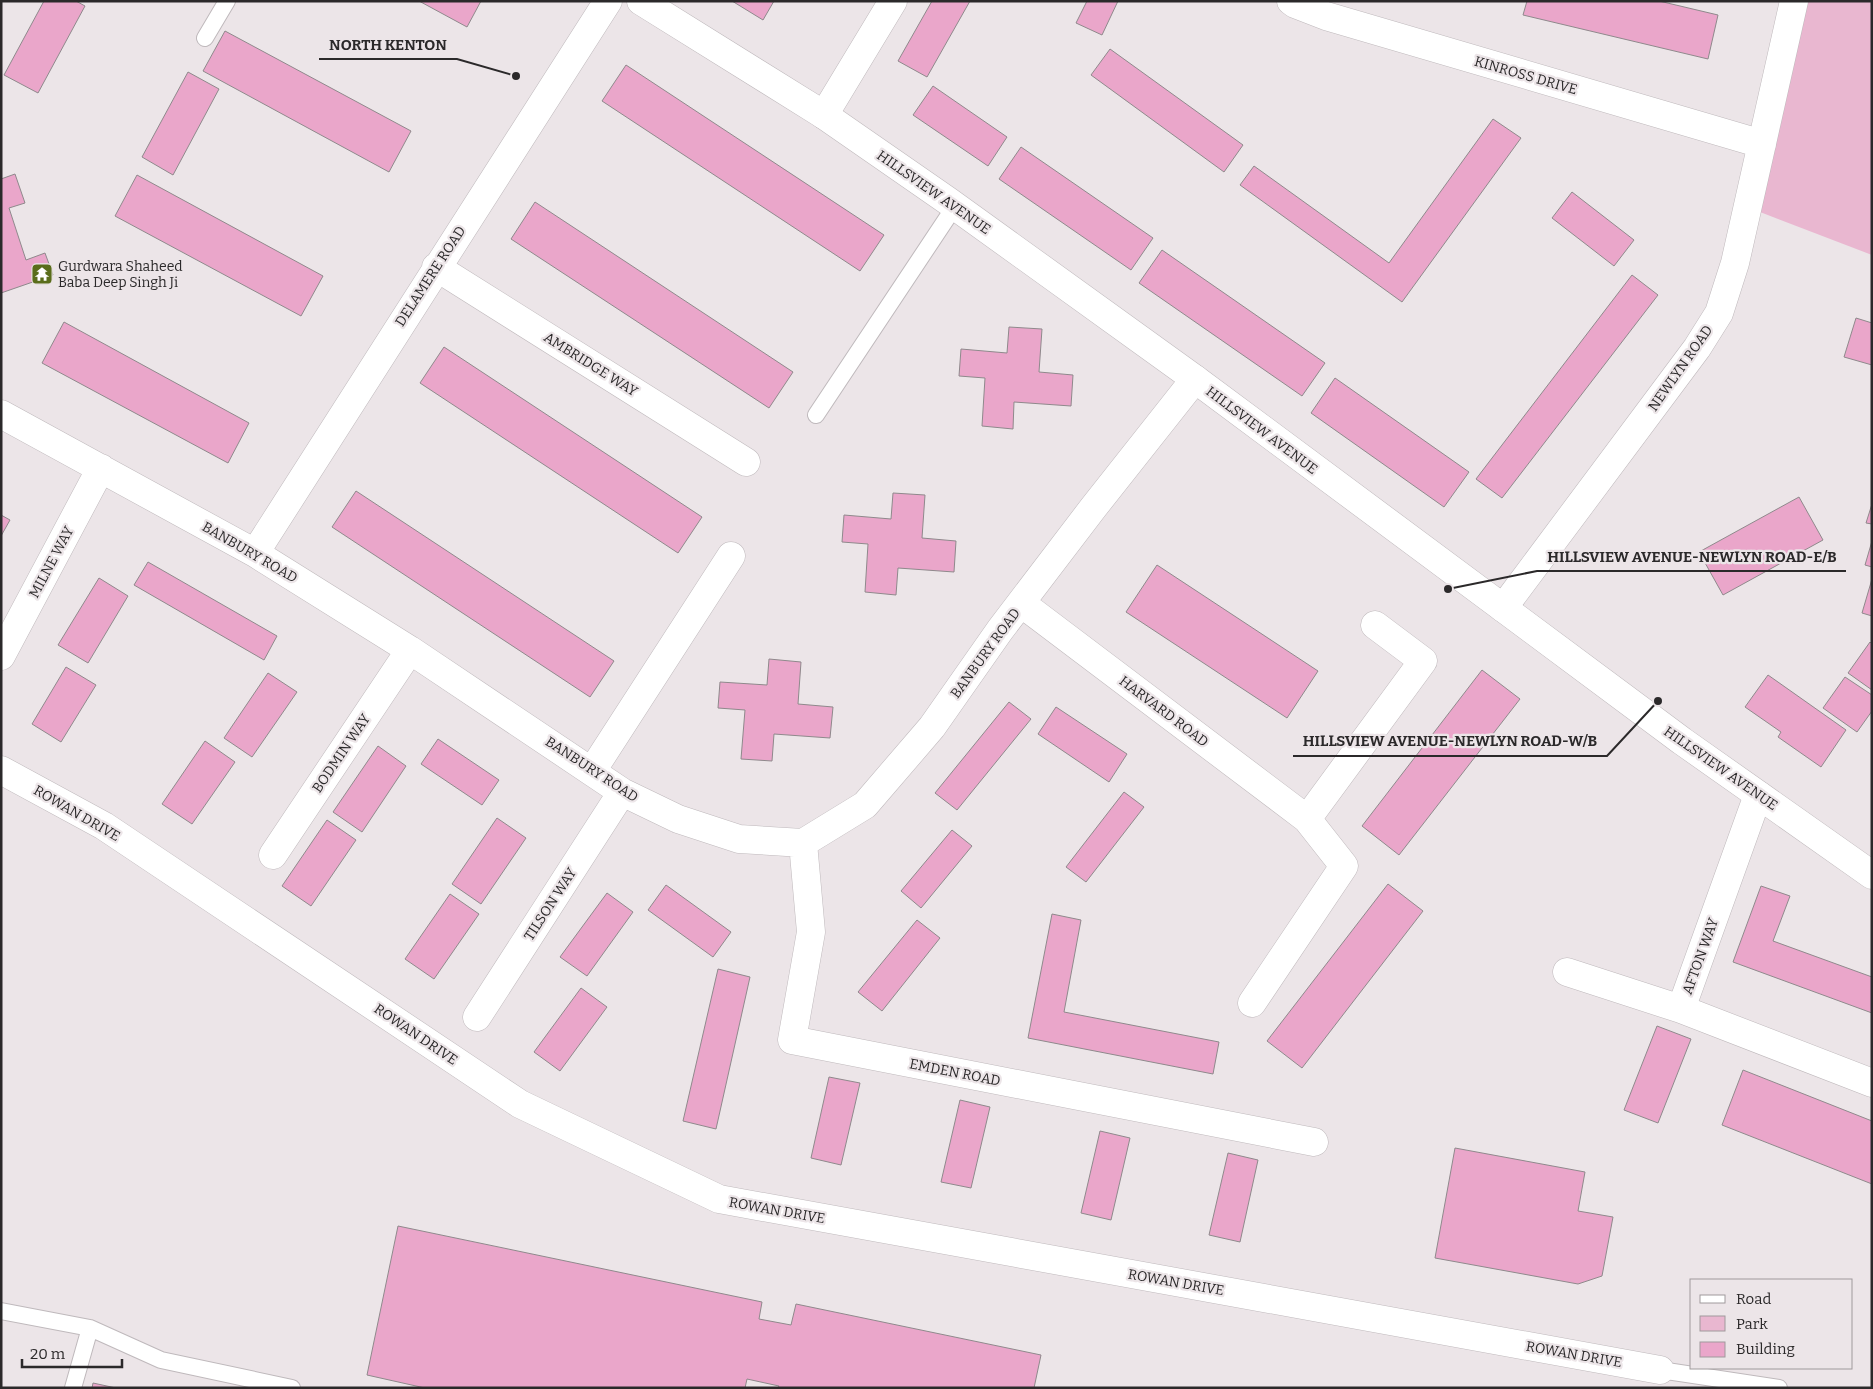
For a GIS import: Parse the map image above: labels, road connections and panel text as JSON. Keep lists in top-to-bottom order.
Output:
{
  "streets": {
    "street": [
      "KINROSS DRIVE",
      "HILLSVIEW AVENUE",
      "DELAMERE ROAD",
      "AMBRIDGE WAY",
      "NEWLYN ROAD",
      "BANBURY ROAD",
      "MILNE WAY",
      "HARVARD ROAD",
      "BODMIN WAY",
      "ROWAN DRIVE",
      "TILSON WAY",
      "AFTON WAY",
      "EMDEN ROAD"
    ]
  },
  "crossings": [
    ["KINROSS DRIVE", "NEWLYN ROAD"],
    ["HILLSVIEW AVENUE", "NEWLYN ROAD"],
    ["HILLSVIEW AVENUE", "BANBURY ROAD"],
    ["HILLSVIEW AVENUE", "AFTON WAY"],
    ["DELAMERE ROAD", "AMBRIDGE WAY"],
    ["DELAMERE ROAD", "BANBURY ROAD"],
    ["BANBURY ROAD", "MILNE WAY"],
    ["BANBURY ROAD", "HARVARD ROAD"],
    ["BANBURY ROAD", "BODMIN WAY"],
    ["BANBURY ROAD", "TILSON WAY"],
    ["BANBURY ROAD", "EMDEN ROAD"]
  ],
  "places": {
    "other": ["NORTH KENTON", "HILLSVIEW AVENUE-NEWLYN ROAD-E/B", "HILLSVIEW AVENUE-NEWLYN ROAD-W/B"],
    "temple": ["Gurdwara Shaheed Baba Deep Singh Ji"]
  },
  "legend": ["Road", "Park", "Building"],
  "scale_bar": "20 m"
}
